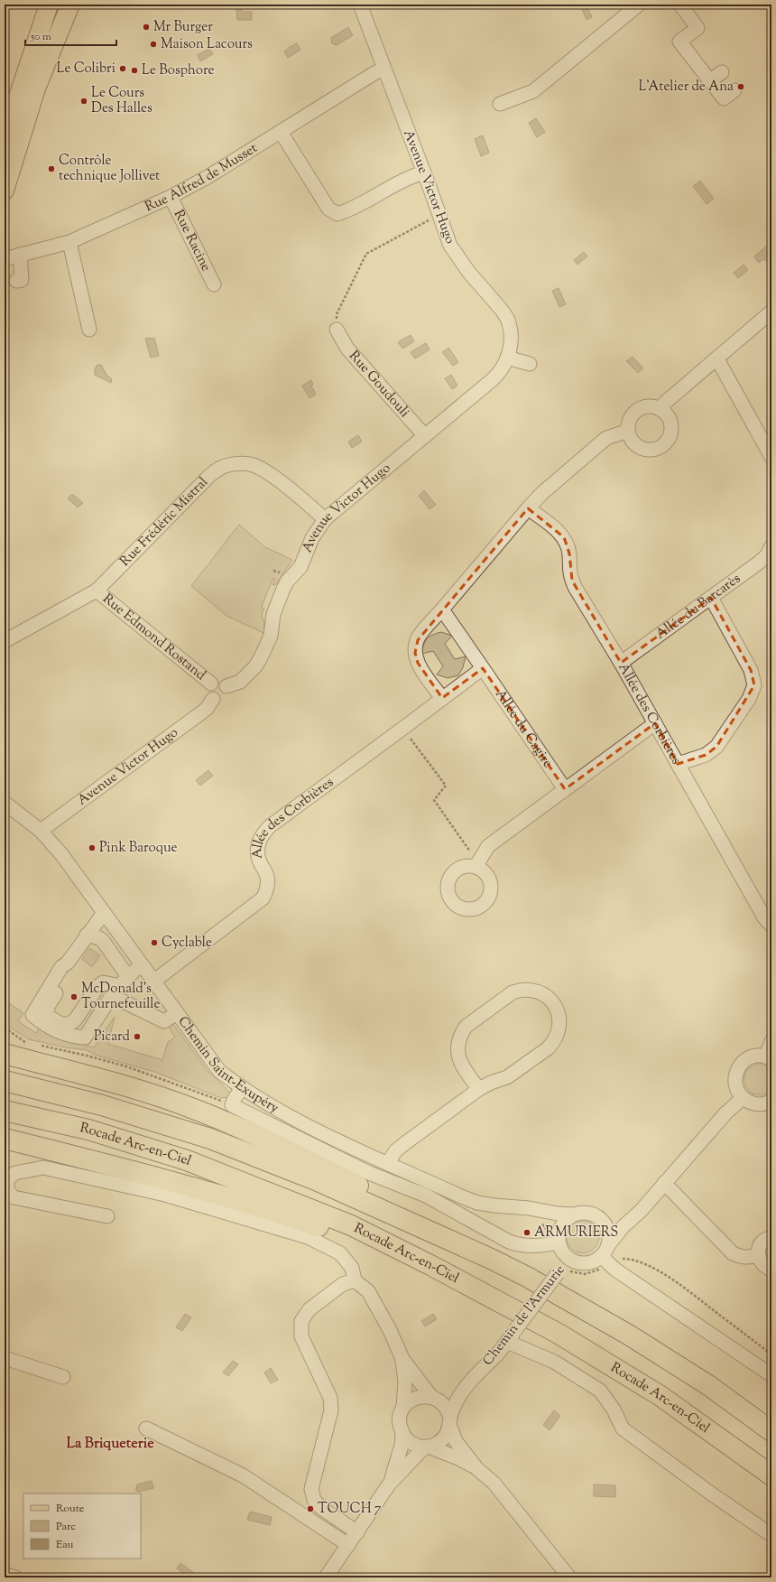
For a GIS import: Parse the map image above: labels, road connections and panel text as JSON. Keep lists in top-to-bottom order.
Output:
{
  "streets": {
    "highway": ["Rocade Arc-en-Ciel"],
    "street": [
      "Rue Alfred de Musset",
      "Avenue Victor Hugo",
      "Rue Racine",
      "Rue Goudouli",
      "Rue Frédéric Mistral",
      "Allée du Barcarès",
      "Rue Edmond Rostand",
      "Allée des Corbières",
      "Allée du Cagire",
      "Chemin Saint-Exupéry",
      "Chemin de l'Armurie"
    ]
  },
  "crossings": [
    ["Rue Alfred de Musset", "Avenue Victor Hugo"],
    ["Rue Alfred de Musset", "Rue Racine"],
    ["Avenue Victor Hugo", "Rue Goudouli"],
    ["Avenue Victor Hugo", "Rue Frédéric Mistral"],
    ["Avenue Victor Hugo", "Rue Edmond Rostand"],
    ["Avenue Victor Hugo", "Chemin Saint-Exupéry"],
    ["Rue Frédéric Mistral", "Rue Edmond Rostand"],
    ["Allée du Barcarès", "Allée des Corbières"],
    ["Allée des Corbières", "Allée du Cagire"],
    ["Allée des Corbières", "Chemin Saint-Exupéry"],
    ["Chemin Saint-Exupéry", "Chemin de l'Armurie"]
  ],
  "districts": ["La Briqueterie"],
  "places": [
    "Mr Burger",
    "Maison Lacours",
    "Le Colibri",
    "Le Bosphore",
    "L'Atelier de Ana",
    "Le Cours Des Halles",
    "Contrôle technique Jollivet",
    "Pink Baroque",
    "Cyclable",
    "McDonald's Tournefeuille",
    "Picard",
    "ARMURIERS",
    "TOUCH 7"
  ],
  "legend": ["Route", "Parc", "Eau"],
  "scale_bar": "50 m"
}
